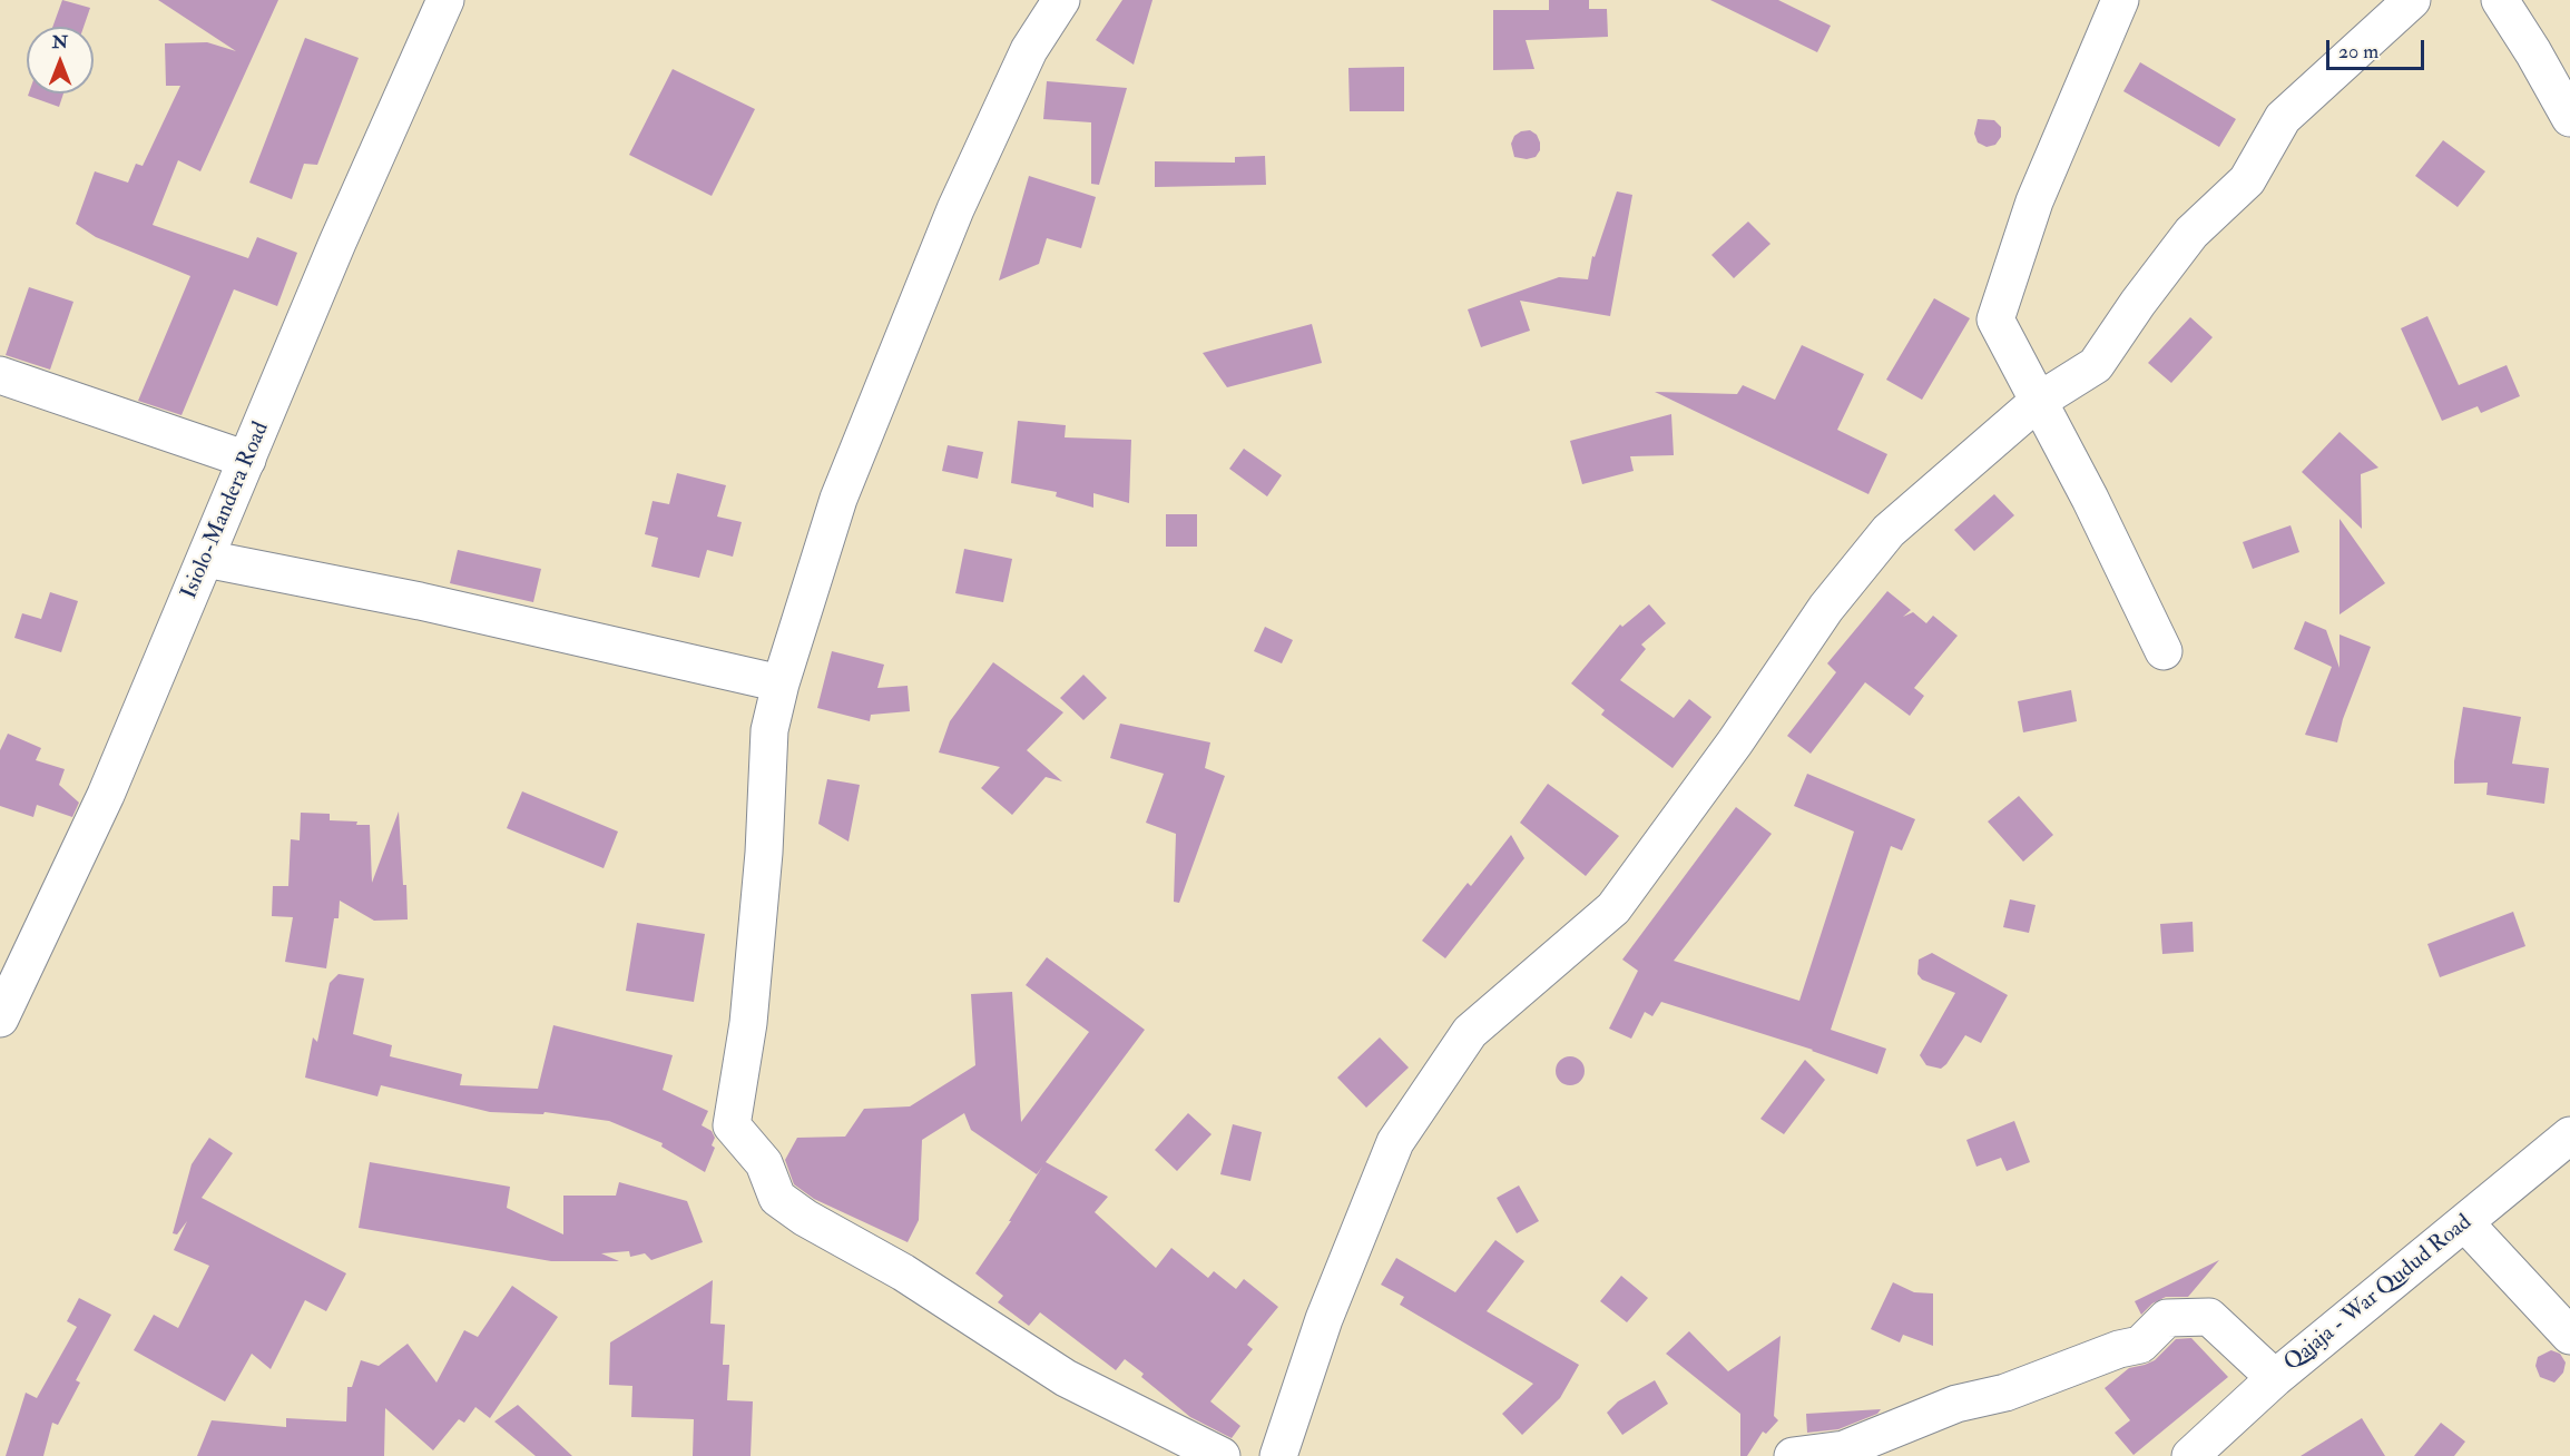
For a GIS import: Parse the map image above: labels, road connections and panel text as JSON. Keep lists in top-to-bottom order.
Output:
{
  "streets": {
    "main road": ["Isiolo-Mandera Road", "Qajaja - War Qudud Road"]
  },
  "scale_bar": "20 m",
  "north": "top"
}
